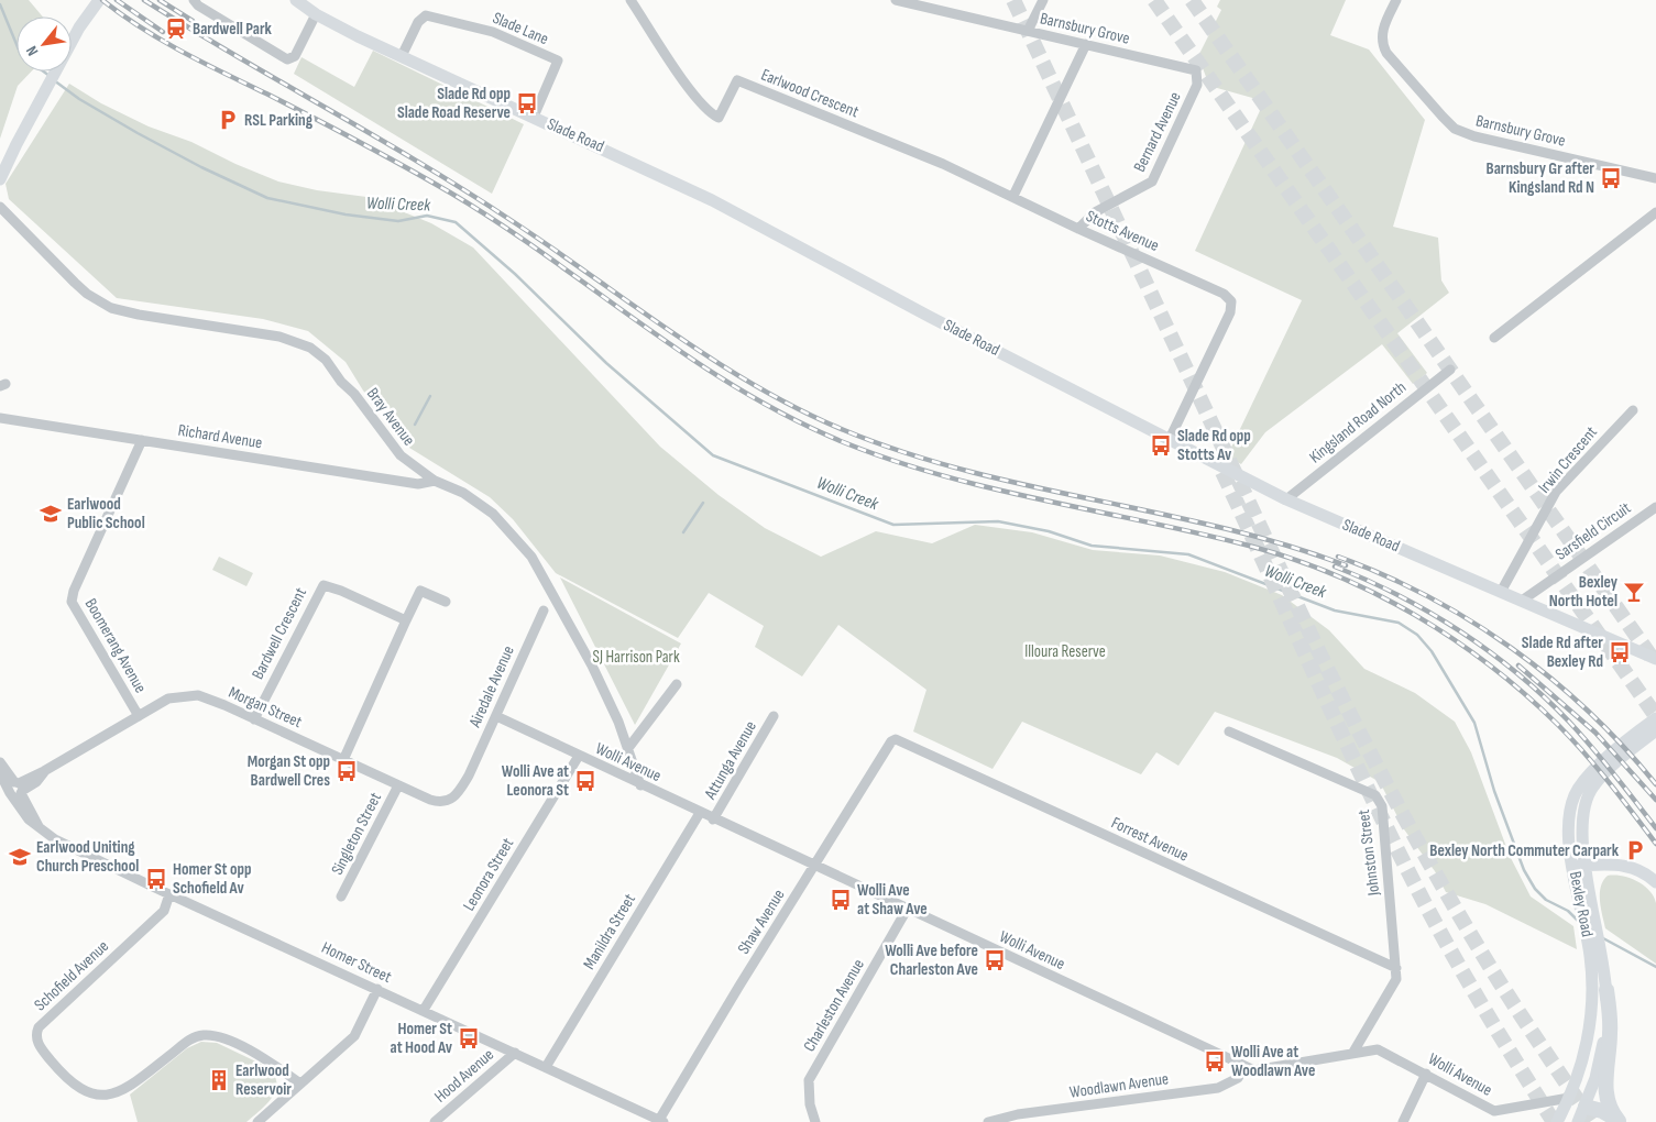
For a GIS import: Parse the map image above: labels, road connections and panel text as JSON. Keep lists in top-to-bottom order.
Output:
{
  "streets": {
    "main road": ["Slade Road", "Bexley Road"],
    "street": [
      "Slade Lane",
      "Barnsbury Grove",
      "Earlwood Crescent",
      "Bernard Avenue",
      "Stotts Avenue",
      "Bray Avenue",
      "Kingsland Road North",
      "Richard Avenue",
      "Irwin Crescent",
      "Sarsfield Circuit",
      "Bardwell Crescent",
      "Boomerang Avenue",
      "Airedale Avenue",
      "Morgan Street",
      "Attunga Avenue",
      "Wolli Avenue",
      "Singleton Street",
      "Forrest Avenue",
      "Johnston Street",
      "Leonora Street",
      "Shaw Avenue",
      "Manildra Street",
      "Homer Street",
      "Schofield Avenue",
      "Charleston Avenue",
      "Hood Avenue",
      "Woodlawn Avenue"
    ]
  },
  "crossings": [
    ["Slade Lane", "Slade Road"],
    ["Barnsbury Grove", "Bernard Avenue"],
    ["Earlwood Crescent", "Stotts Avenue"],
    ["Bernard Avenue", "Stotts Avenue"],
    ["Slade Road", "Stotts Avenue"],
    ["Slade Road", "Kingsland Road North"],
    ["Slade Road", "Irwin Crescent"],
    ["Slade Road", "Sarsfield Circuit"],
    ["Bray Avenue", "Richard Avenue"],
    ["Bray Avenue", "Wolli Avenue"],
    ["Richard Avenue", "Boomerang Avenue"],
    ["Bardwell Crescent", "Morgan Street"],
    ["Boomerang Avenue", "Morgan Street"],
    ["Airedale Avenue", "Morgan Street"],
    ["Airedale Avenue", "Wolli Avenue"],
    ["Morgan Street", "Singleton Street"],
    ["Morgan Street", "Homer Street"],
    ["Attunga Avenue", "Wolli Avenue"],
    ["Wolli Avenue", "Johnston Street"],
    ["Wolli Avenue", "Leonora Street"],
    ["Wolli Avenue", "Bexley Road"],
    ["Wolli Avenue", "Shaw Avenue"],
    ["Wolli Avenue", "Manildra Street"],
    ["Wolli Avenue", "Charleston Avenue"],
    ["Wolli Avenue", "Woodlawn Avenue"],
    ["Forrest Avenue", "Johnston Street"],
    ["Forrest Avenue", "Shaw Avenue"],
    ["Leonora Street", "Homer Street"],
    ["Shaw Avenue", "Homer Street"],
    ["Manildra Street", "Homer Street"],
    ["Homer Street", "Schofield Avenue"],
    ["Homer Street", "Hood Avenue"]
  ],
  "water": ["Wolli Creek"],
  "parks": ["Illoura Reserve", "SJ Harrison Park"],
  "places": {
    "station": ["Bardwell Park"],
    "bus stop": [
      "Slade Rd opp Slade Road Reserve",
      "Barnsbury Gr after Kingsland Rd N",
      "Slade Rd opp Stotts Av",
      "Slade Rd after Bexley Rd",
      "Morgan St opp Bardwell Cres",
      "Wolli Ave at Leonora St",
      "Homer St opp Schofield Av",
      "Wolli Ave at Shaw Ave",
      "Wolli Ave before Charleston Ave",
      "Homer St at Hood Av",
      "Wolli Ave at Woodlawn Ave"
    ],
    "parking": ["RSL Parking", "Bexley North Commuter Carpark"],
    "school or university": ["Earlwood Public School", "Earlwood Uniting Church Preschool"],
    "bar": ["Bexley North Hotel"],
    "building": ["Earlwood Reservoir"]
  },
  "north": "bottom left"
}
